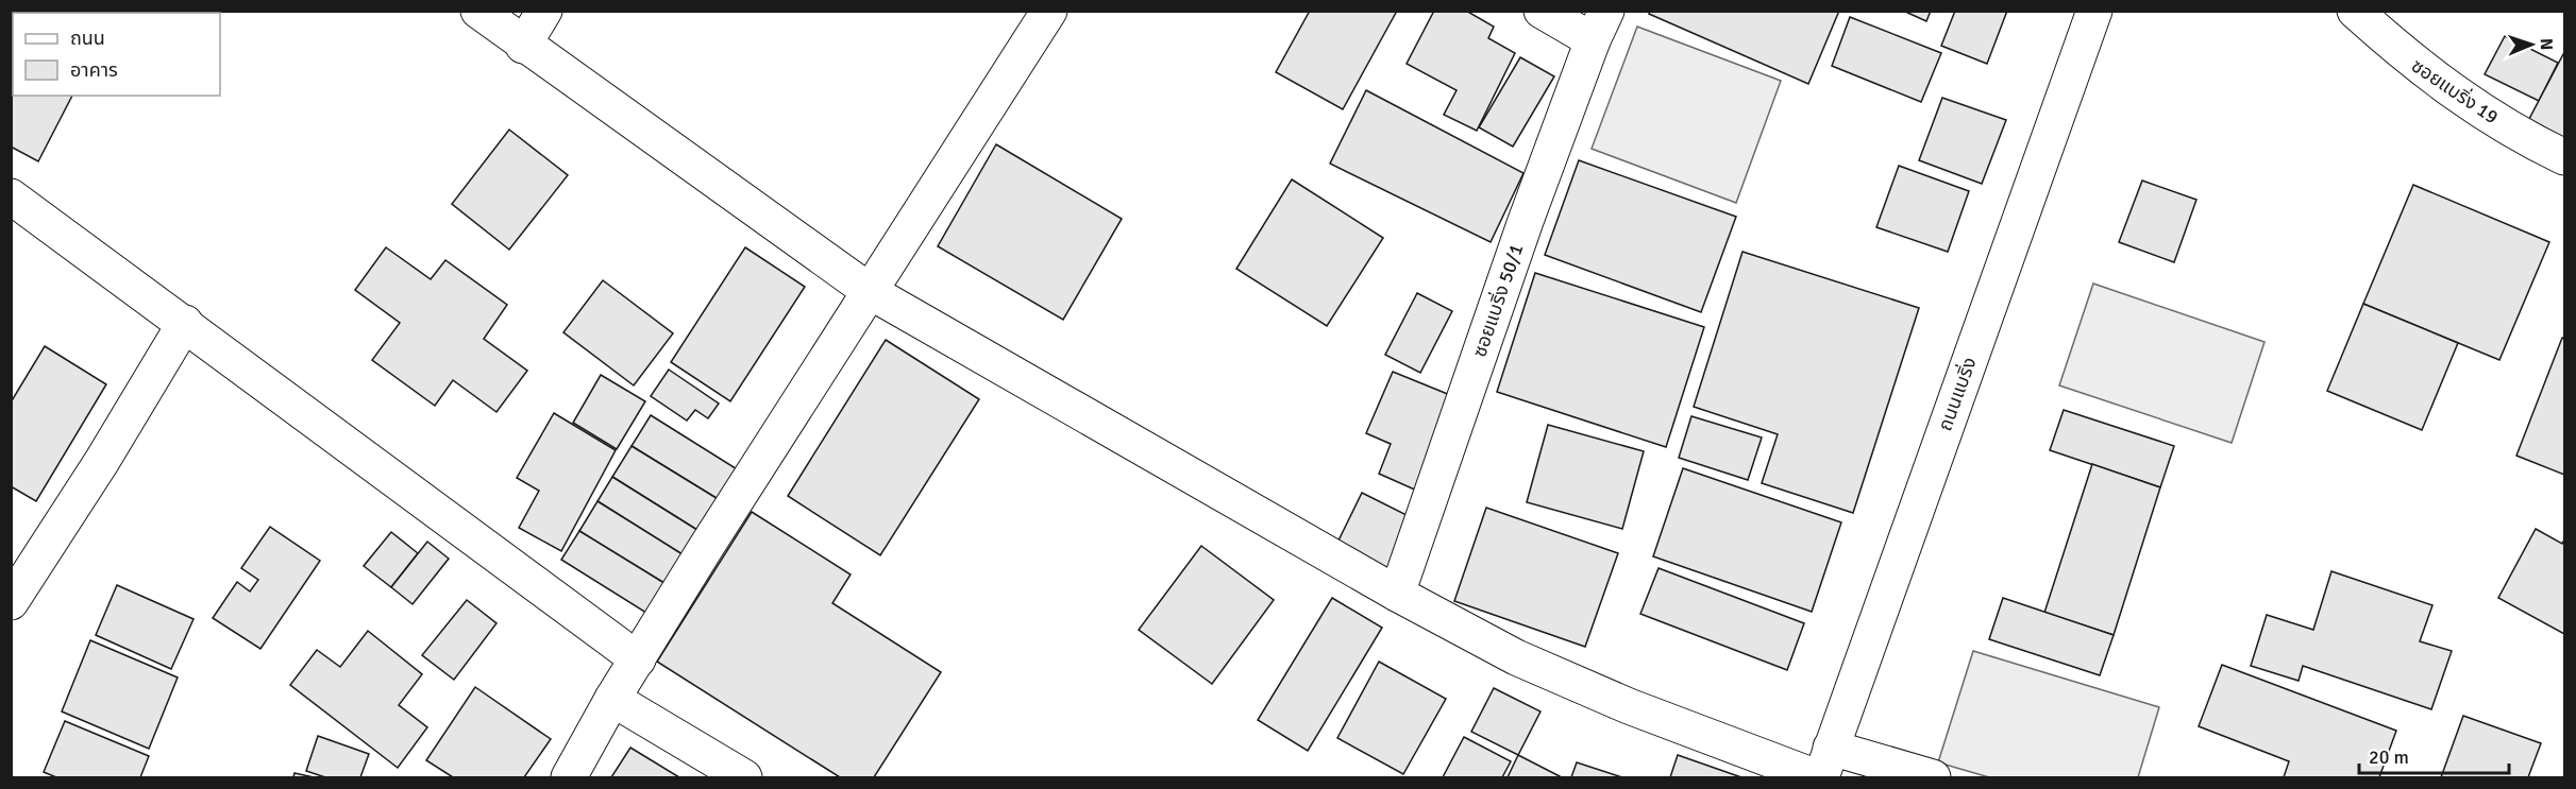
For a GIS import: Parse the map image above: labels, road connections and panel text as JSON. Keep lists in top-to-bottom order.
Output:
{
  "streets": {
    "street": ["ซอยแบริ่ง 19", "ซอยแบริ่ง 50/1", "ถนนแบริ่ง"]
  },
  "legend": ["ถนน", "อาคาร"],
  "scale_bar": "20 m",
  "north": "right"
}
